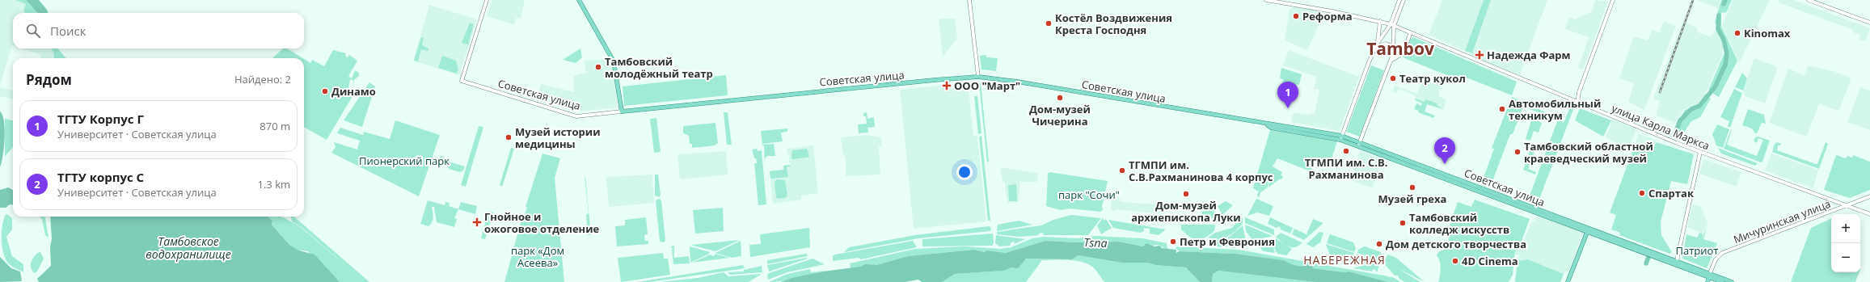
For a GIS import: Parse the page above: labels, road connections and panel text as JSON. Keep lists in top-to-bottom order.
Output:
{
  "streets": {
    "main road": ["Советская улица", "улица Карла Маркса", "Мичуринская улица"]
  },
  "crossings": [
    ["Советская улица", "Мичуринская улица"],
    ["улица Карла Маркса", "Мичуринская улица"]
  ],
  "districts": ["Tambov", "НАБЕРЕЖНАЯ"],
  "water": ["Тамбовское водохранилище", "Tsna"],
  "parks": [
    "Пионерский парк",
    "парк \"Сочи\"",
    "парк «Дом Асеева»",
    "Патриот"
  ],
  "places": {
    "other": [
      "Реформа",
      "Костёл Воздвижения Креста Господня",
      "Kinomax",
      "Тамбовский молодёжный театр",
      "Театр кукол",
      "Динамо",
      "Дом-музей Чичерина",
      "Автомобильный техникум",
      "Музей истории медицины",
      "ТГМПИ им. С.В. Рахманинова",
      "Тамбовский областной краеведческий музей",
      "ТГМПИ им. С.В.Рахманинова 4 корпус",
      "Музей греха",
      "Спартак",
      "Дом-музей архиепископа Луки",
      "Тамбовский колледж искусств",
      "Петр и Феврония",
      "Дом детского творчества",
      "4D Cinema"
    ],
    "health": ["Надежда Фарм", "ООО \"Март\"", "Гнойное и ожоговое отделение"]
  },
  "page": {
    "search": "Поиск",
    "heading": ["Рядом", "Найдено: 2"],
    "pins": ["1", "2"],
    "list": [
      {
        "mark": "1",
        "name": "ТГТУ Корпус Г",
        "note": "Университет · Советская улица",
        "value": "870 m"
      },
      {
        "mark": "2",
        "name": "ТГТУ корпус С",
        "note": "Университет · Советская улица",
        "value": "1.3 km"
      }
    ],
    "map_buttons": ["+", "−"]
  }
}
